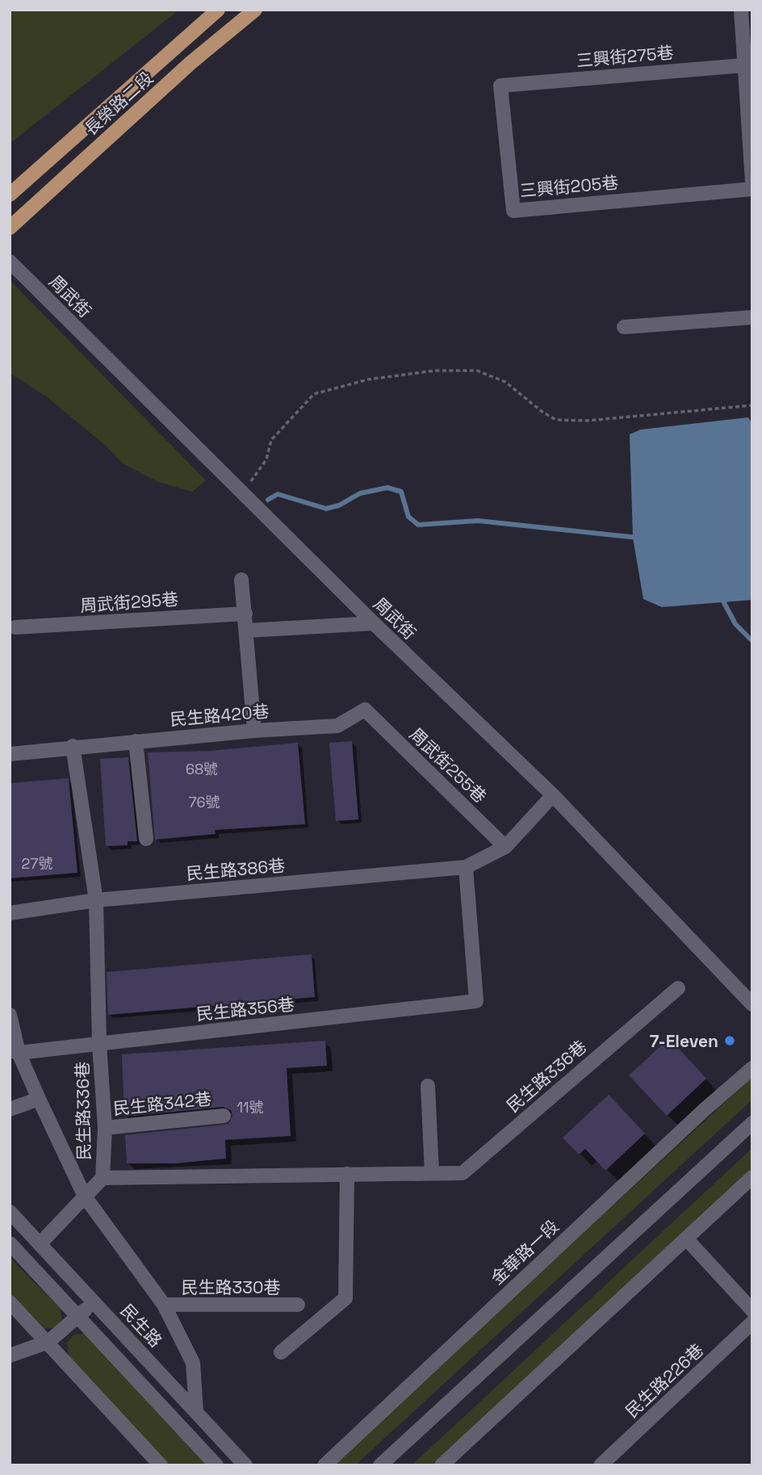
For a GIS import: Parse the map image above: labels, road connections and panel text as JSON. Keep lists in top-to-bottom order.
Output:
{
  "streets": {
    "main road": ["長榮路二段"],
    "street": [
      "三興街275巷",
      "三興街205巷",
      "周武街",
      "周武街295巷",
      "民生路420巷",
      "周武街255巷",
      "民生路386巷",
      "民生路356巷",
      "民生路336巷",
      "民生路342巷",
      "金華路一段",
      "民生路330巷",
      "民生路",
      "民生路226巷"
    ]
  },
  "crossings": [
    ["三興街275巷", "三興街205巷"],
    ["民生路420巷", "周武街255巷"],
    ["民生路386巷", "民生路356巷"],
    ["民生路386巷", "民生路336巷"],
    ["民生路356巷", "民生路336巷"],
    ["民生路336巷", "民生路342巷"]
  ],
  "places": ["7-Eleven"],
  "house_numbers": [
    "68號",
    "76號",
    "27號",
    "11號"
  ]
}
